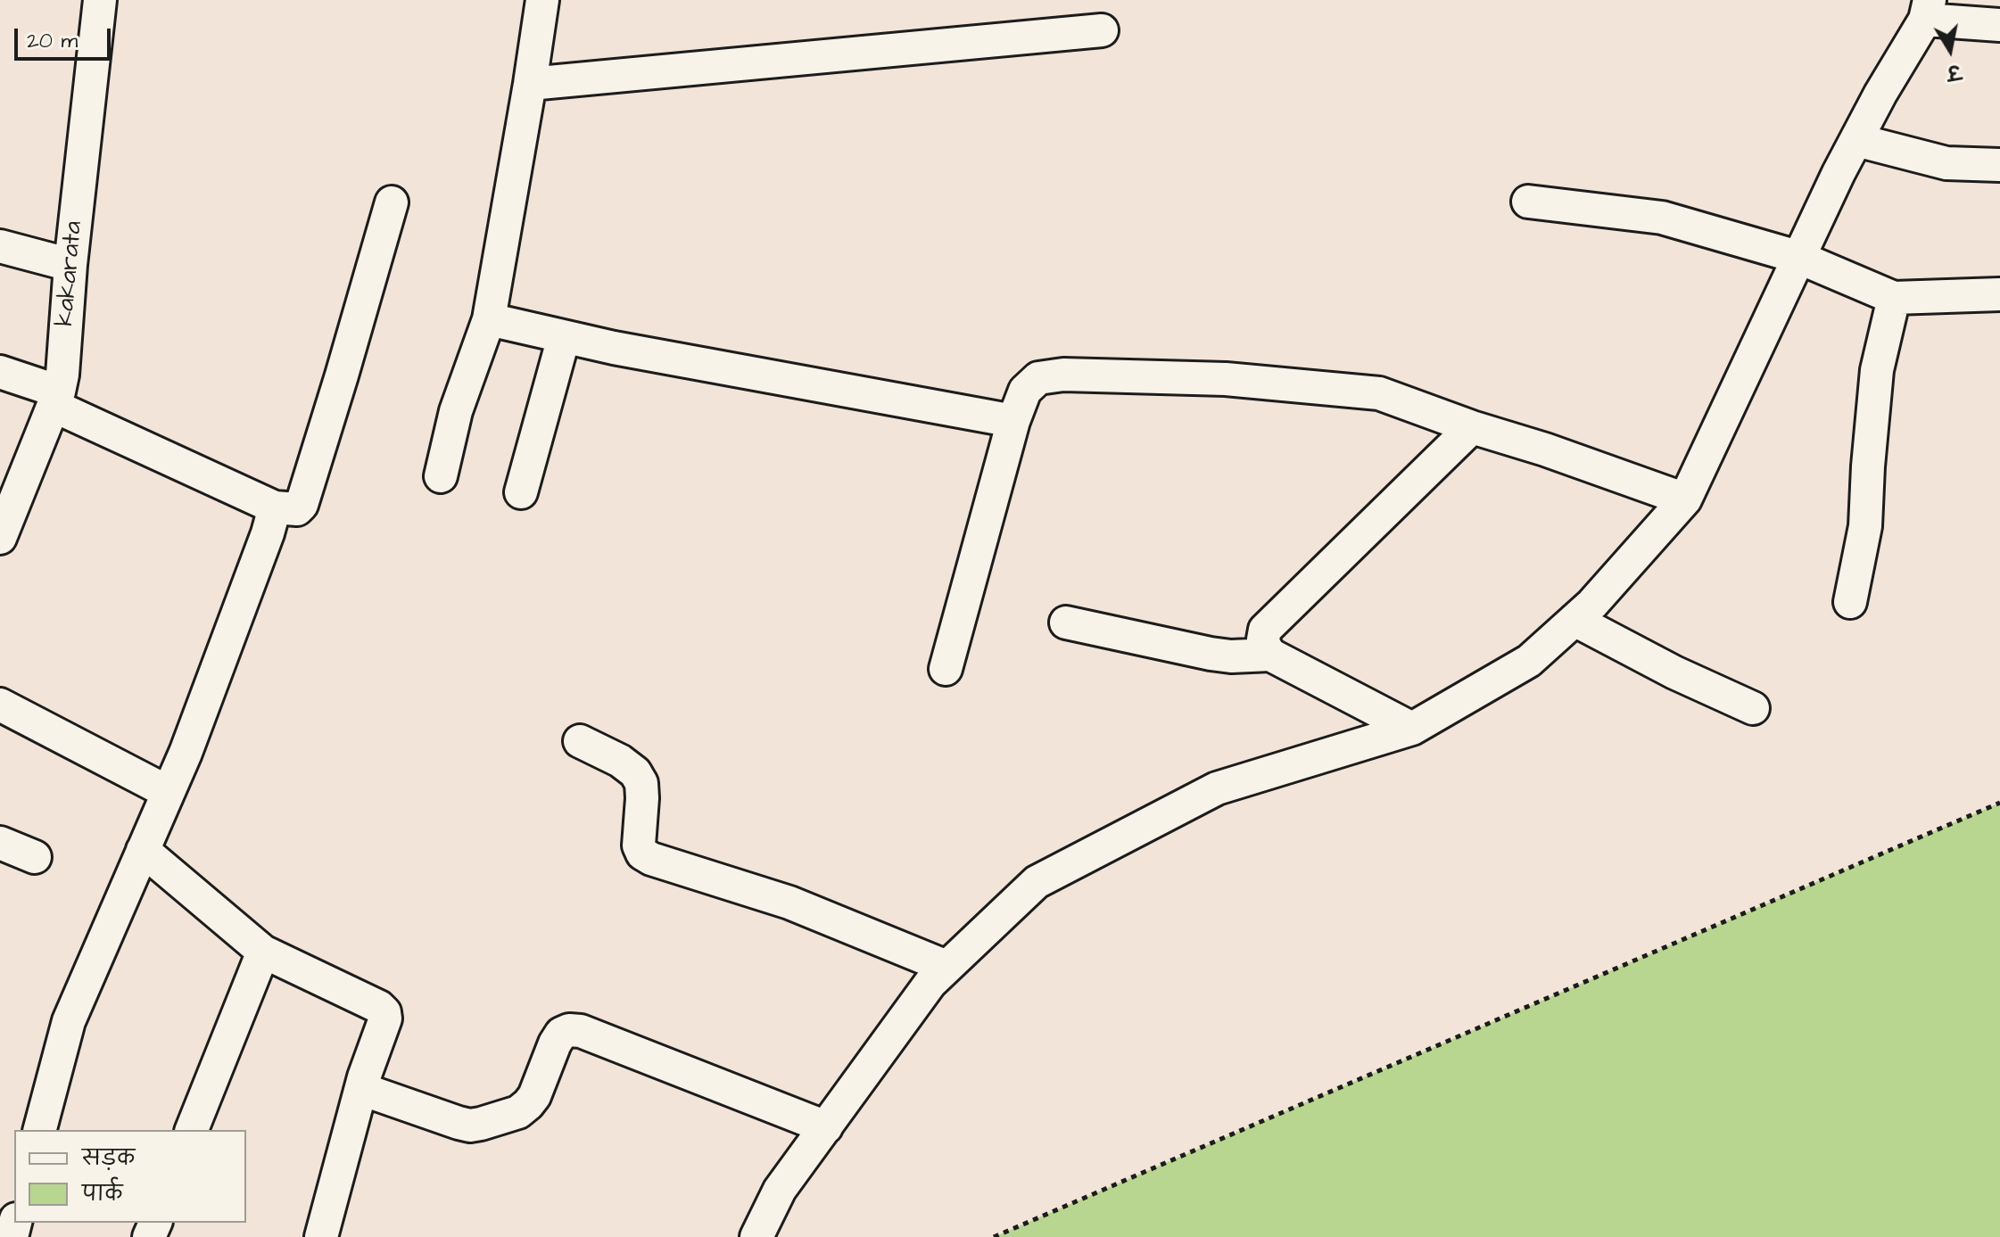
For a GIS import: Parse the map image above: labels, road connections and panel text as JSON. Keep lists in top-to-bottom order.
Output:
{
  "streets": {
    "street": ["kakarata"]
  },
  "legend": ["सड़क", "पार्क"],
  "scale_bar": "20 m",
  "north": "bottom"
}
